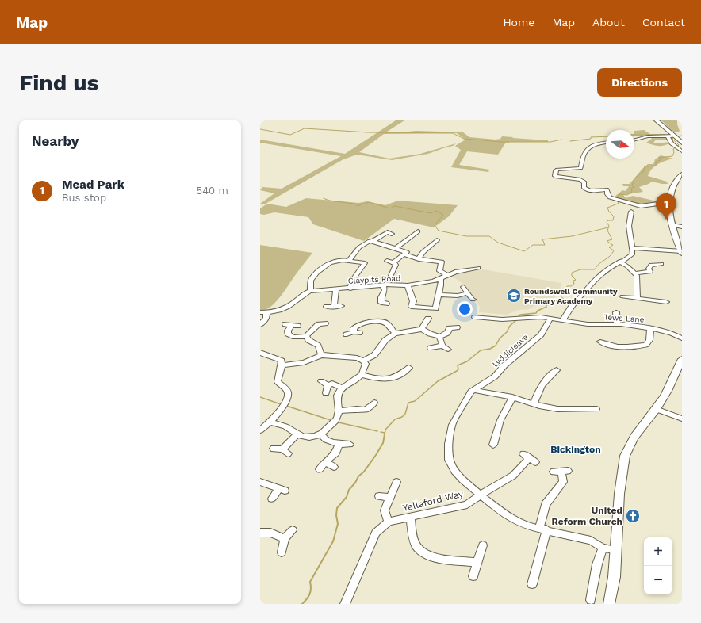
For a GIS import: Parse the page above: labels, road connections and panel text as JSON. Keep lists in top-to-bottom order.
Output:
{
  "streets": {
    "street": [
      "Claypits Road",
      "Tews Lane",
      "Lyddicleave",
      "Yellaford Way"
    ]
  },
  "crossings": [
    ["Tews Lane", "Lyddicleave"],
    ["Lyddicleave", "Yellaford Way"]
  ],
  "districts": ["Bickington"],
  "places": {
    "school or university": ["Roundswell Community Primary Academy"],
    "church": ["United Reform Church"]
  },
  "north": "right",
  "page": {
    "header": "Map",
    "nav": [
      "Home",
      "Map",
      "About",
      "Contact"
    ],
    "buttons": "Directions",
    "title": "Find us",
    "heading": "Nearby",
    "list": [
      {
        "mark": "1",
        "name": "Mead Park",
        "note": "Bus stop",
        "value": "540 m"
      }
    ],
    "pins": "1",
    "map_buttons": ["+", "−"]
  }
}
